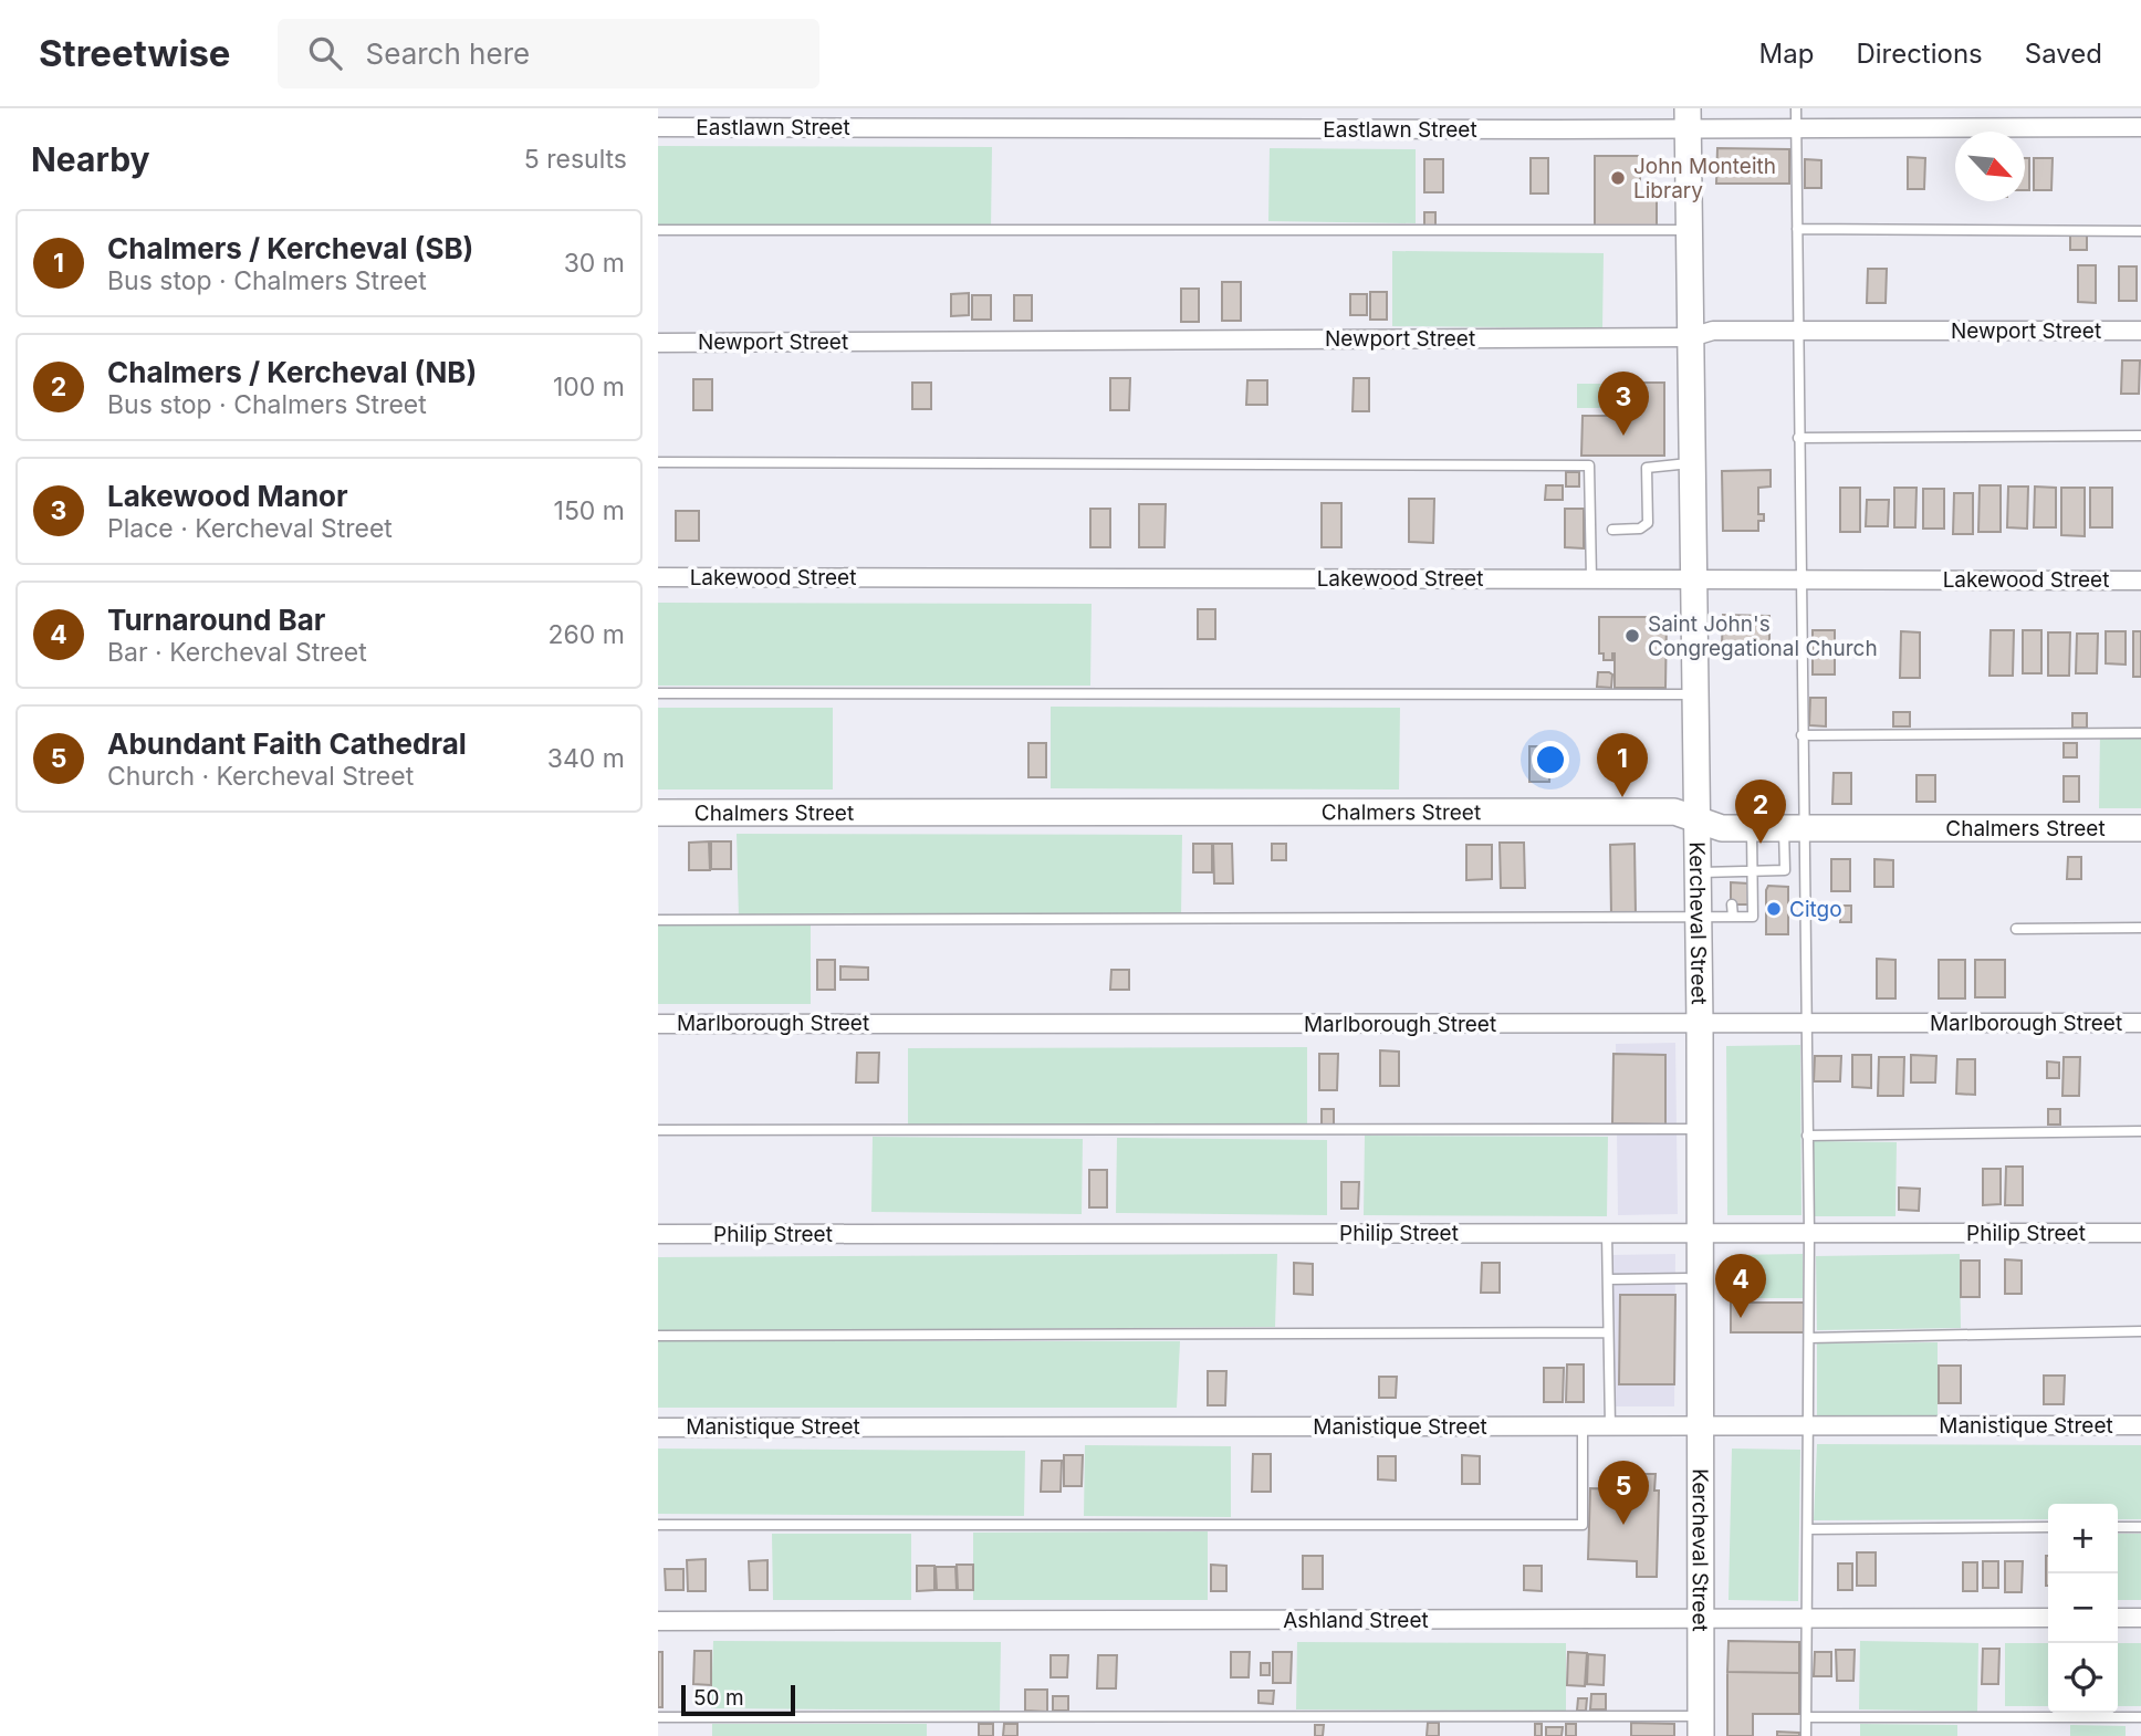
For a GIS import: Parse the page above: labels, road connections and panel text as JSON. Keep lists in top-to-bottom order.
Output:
{
  "streets": {
    "street": [
      "Eastlawn Street",
      "Newport Street",
      "Lakewood Street",
      "Chalmers Street",
      "Kercheval Street",
      "Marlborough Street",
      "Philip Street",
      "Manistique Street",
      "Ashland Street"
    ]
  },
  "crossings": [
    ["Eastlawn Street", "Kercheval Street"],
    ["Newport Street", "Kercheval Street"],
    ["Lakewood Street", "Kercheval Street"],
    ["Chalmers Street", "Kercheval Street"],
    ["Kercheval Street", "Marlborough Street"],
    ["Kercheval Street", "Philip Street"],
    ["Kercheval Street", "Manistique Street"],
    ["Kercheval Street", "Ashland Street"]
  ],
  "places": ["John Monteith Library", "Saint John's Congregational Church", "Citgo"],
  "scale_bar": "50 m",
  "north": "bottom right",
  "page": {
    "header": "Streetwise",
    "search": "Search here",
    "nav": ["Map", "Directions", "Saved"],
    "heading": ["Nearby", "5 results"],
    "list": [
      {
        "mark": "1",
        "name": "Chalmers / Kercheval (SB)",
        "note": "Bus stop · Chalmers Street",
        "value": "30 m"
      },
      {
        "mark": "2",
        "name": "Chalmers / Kercheval (NB)",
        "note": "Bus stop · Chalmers Street",
        "value": "100 m"
      },
      {
        "mark": "3",
        "name": "Lakewood Manor",
        "note": "Place · Kercheval Street",
        "value": "150 m"
      },
      {
        "mark": "4",
        "name": "Turnaround Bar",
        "note": "Bar · Kercheval Street",
        "value": "260 m"
      },
      {
        "mark": "5",
        "name": "Abundant Faith Cathedral",
        "note": "Church · Kercheval Street",
        "value": "340 m"
      }
    ],
    "pins": [
      "3",
      "1",
      "2",
      "4",
      "5"
    ],
    "map_buttons": ["+", "−"],
    "scale": "50 m"
  }
}
